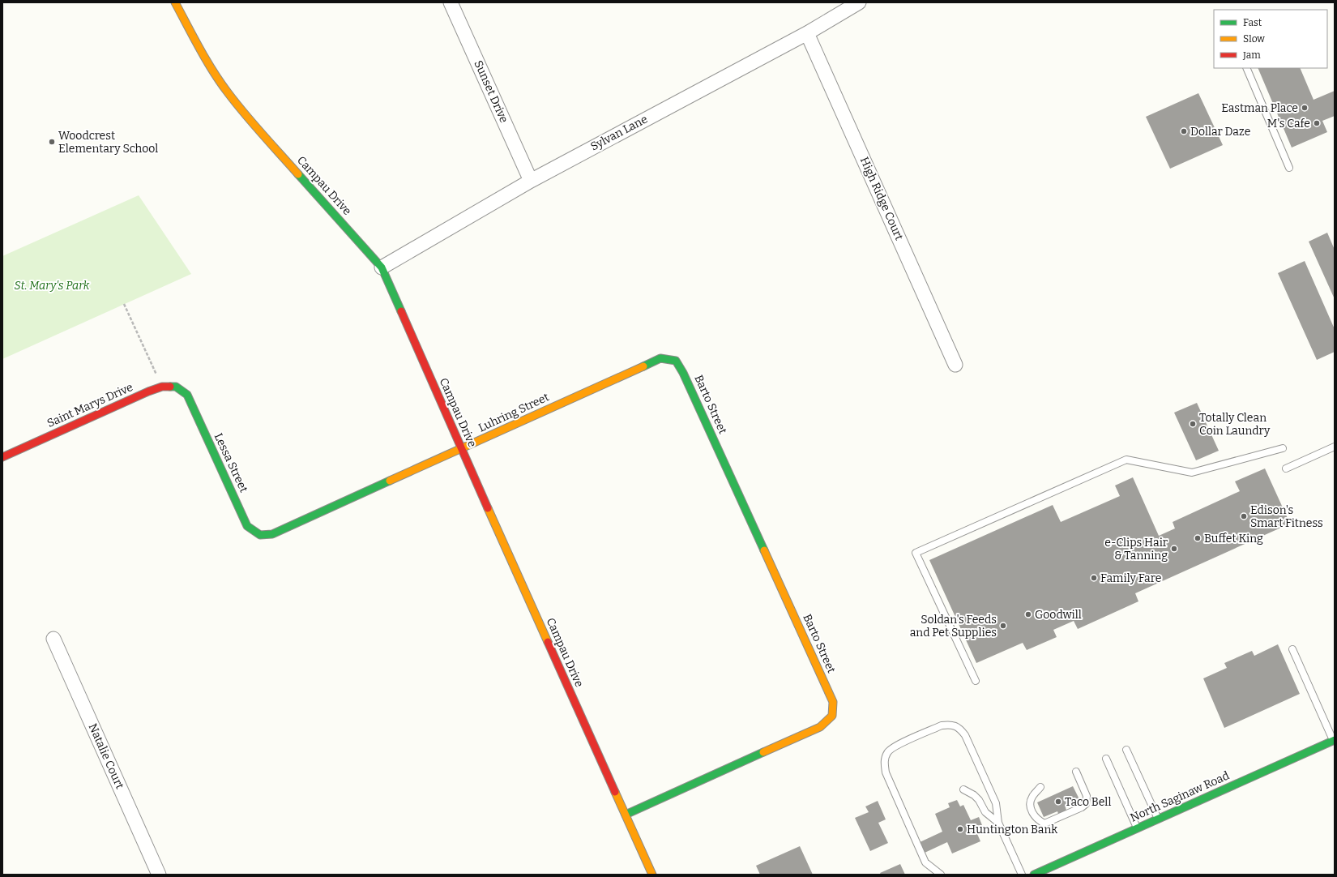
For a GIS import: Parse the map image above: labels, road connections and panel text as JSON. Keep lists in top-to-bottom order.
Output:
{
  "streets": {
    "street": [
      "Sunset Drive",
      "Sylvan Lane",
      "Campau Drive",
      "High Ridge Court",
      "Barto Street",
      "Saint Marys Drive",
      "Luhring Street",
      "Lessa Street",
      "Natalie Court",
      "North Saginaw Road"
    ]
  },
  "crossings": [
    ["Sunset Drive", "Sylvan Lane"],
    ["Sylvan Lane", "Campau Drive"],
    ["Sylvan Lane", "High Ridge Court"],
    ["Campau Drive", "Barto Street"],
    ["Campau Drive", "Luhring Street"],
    ["Barto Street", "Luhring Street"],
    ["Saint Marys Drive", "Lessa Street"],
    ["Luhring Street", "Lessa Street"]
  ],
  "parks": ["St. Mary's Park"],
  "places": [
    "Eastman Place",
    "M's Cafe",
    "Dollar Daze",
    "Woodcrest Elementary School",
    "Totally Clean Coin Laundry",
    "Edison's Smart Fitness",
    "Buffet King",
    "e-Clips Hair & Tanning",
    "Family Fare",
    "Goodwill",
    "Soldan's Feeds and Pet Supplies",
    "Taco Bell",
    "Huntington Bank"
  ],
  "legend": ["Fast", "Slow", "Jam"]
}
